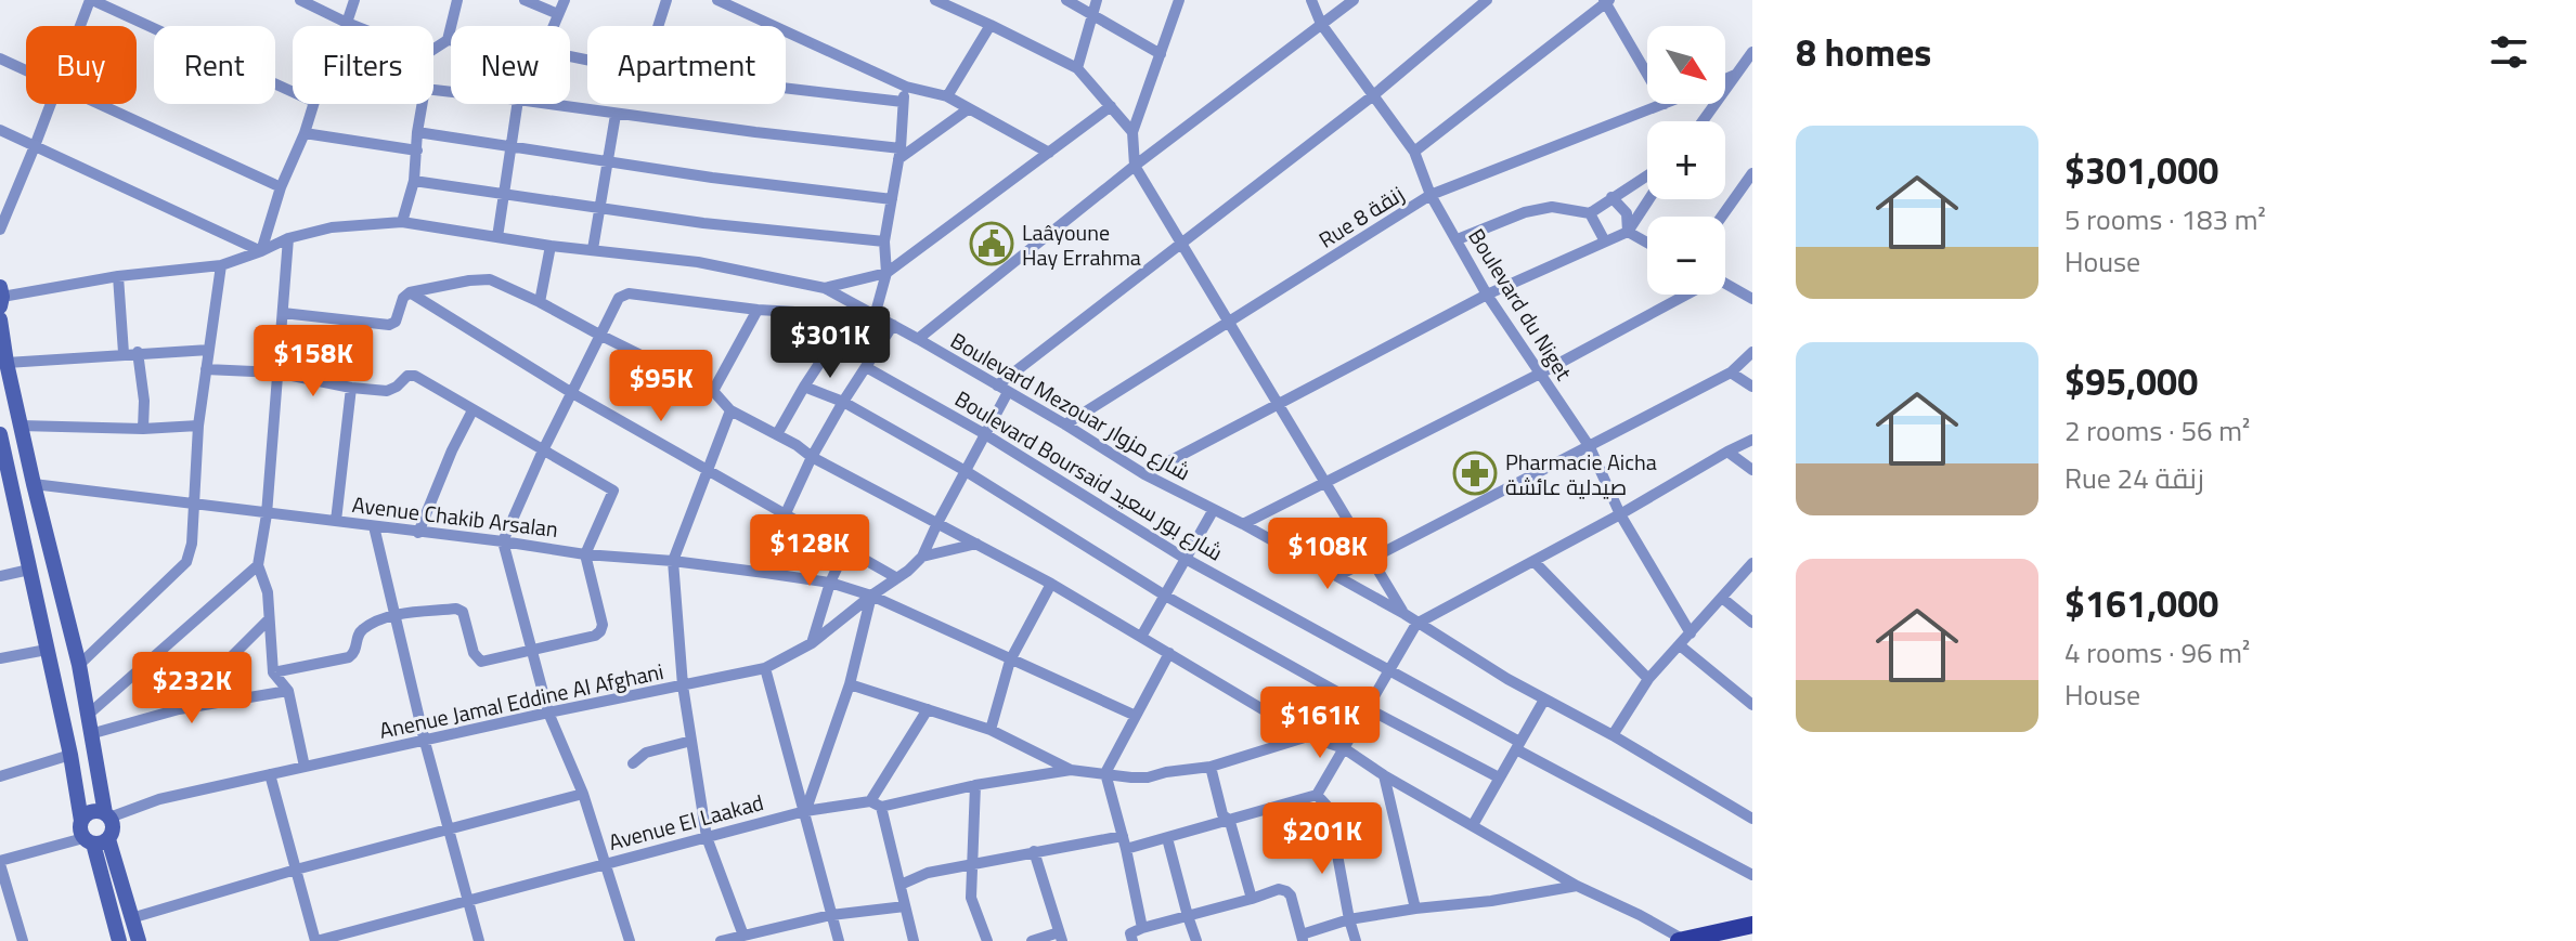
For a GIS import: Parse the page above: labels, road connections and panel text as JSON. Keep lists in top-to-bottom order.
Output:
{
  "streets": {
    "street": [
      "Rue 8 زنقة",
      "Boulevard du Niget",
      "Boulevard Mezouar شارع مزوار",
      "Boulevard Boursaid شارع بور سعيد",
      "Avenue Chakib Arsalan",
      "Anenue Jamal Eddine Al Afghani",
      "Avenue El Laakad"
    ]
  },
  "crossings": [
    ["Rue 8 زنقة", "Boulevard du Niget"],
    ["Rue 8 زنقة", "Boulevard Mezouar شارع مزوار"],
    ["Avenue Chakib Arsalan", "Anenue Jamal Eddine Al Afghani"]
  ],
  "places": {
    "public building": ["Laâyoune Hay Errahma"],
    "pharmacy": ["Pharmacie Aicha صيدلية عائشة"]
  },
  "north": "bottom right",
  "page": {
    "heading": "8 homes",
    "map_buttons": ["+", "−"],
    "chip": [
      "Buy",
      "Rent",
      "Filters",
      "New",
      "Apartment"
    ],
    "list": [
      {
        "name": "$301,000",
        "note": "5 rooms · 183 m² · House"
      },
      {
        "name": "$95,000",
        "note": "2 rooms · 56 m² · Rue 24 زنقة"
      },
      {
        "name": "$161,000",
        "note": "4 rooms · 96 m² · House"
      }
    ],
    "price": [
      "$301K",
      "$158K",
      "$95K",
      "$128K",
      "$108K",
      "$232K",
      "$161K",
      "$201K"
    ]
  }
}
